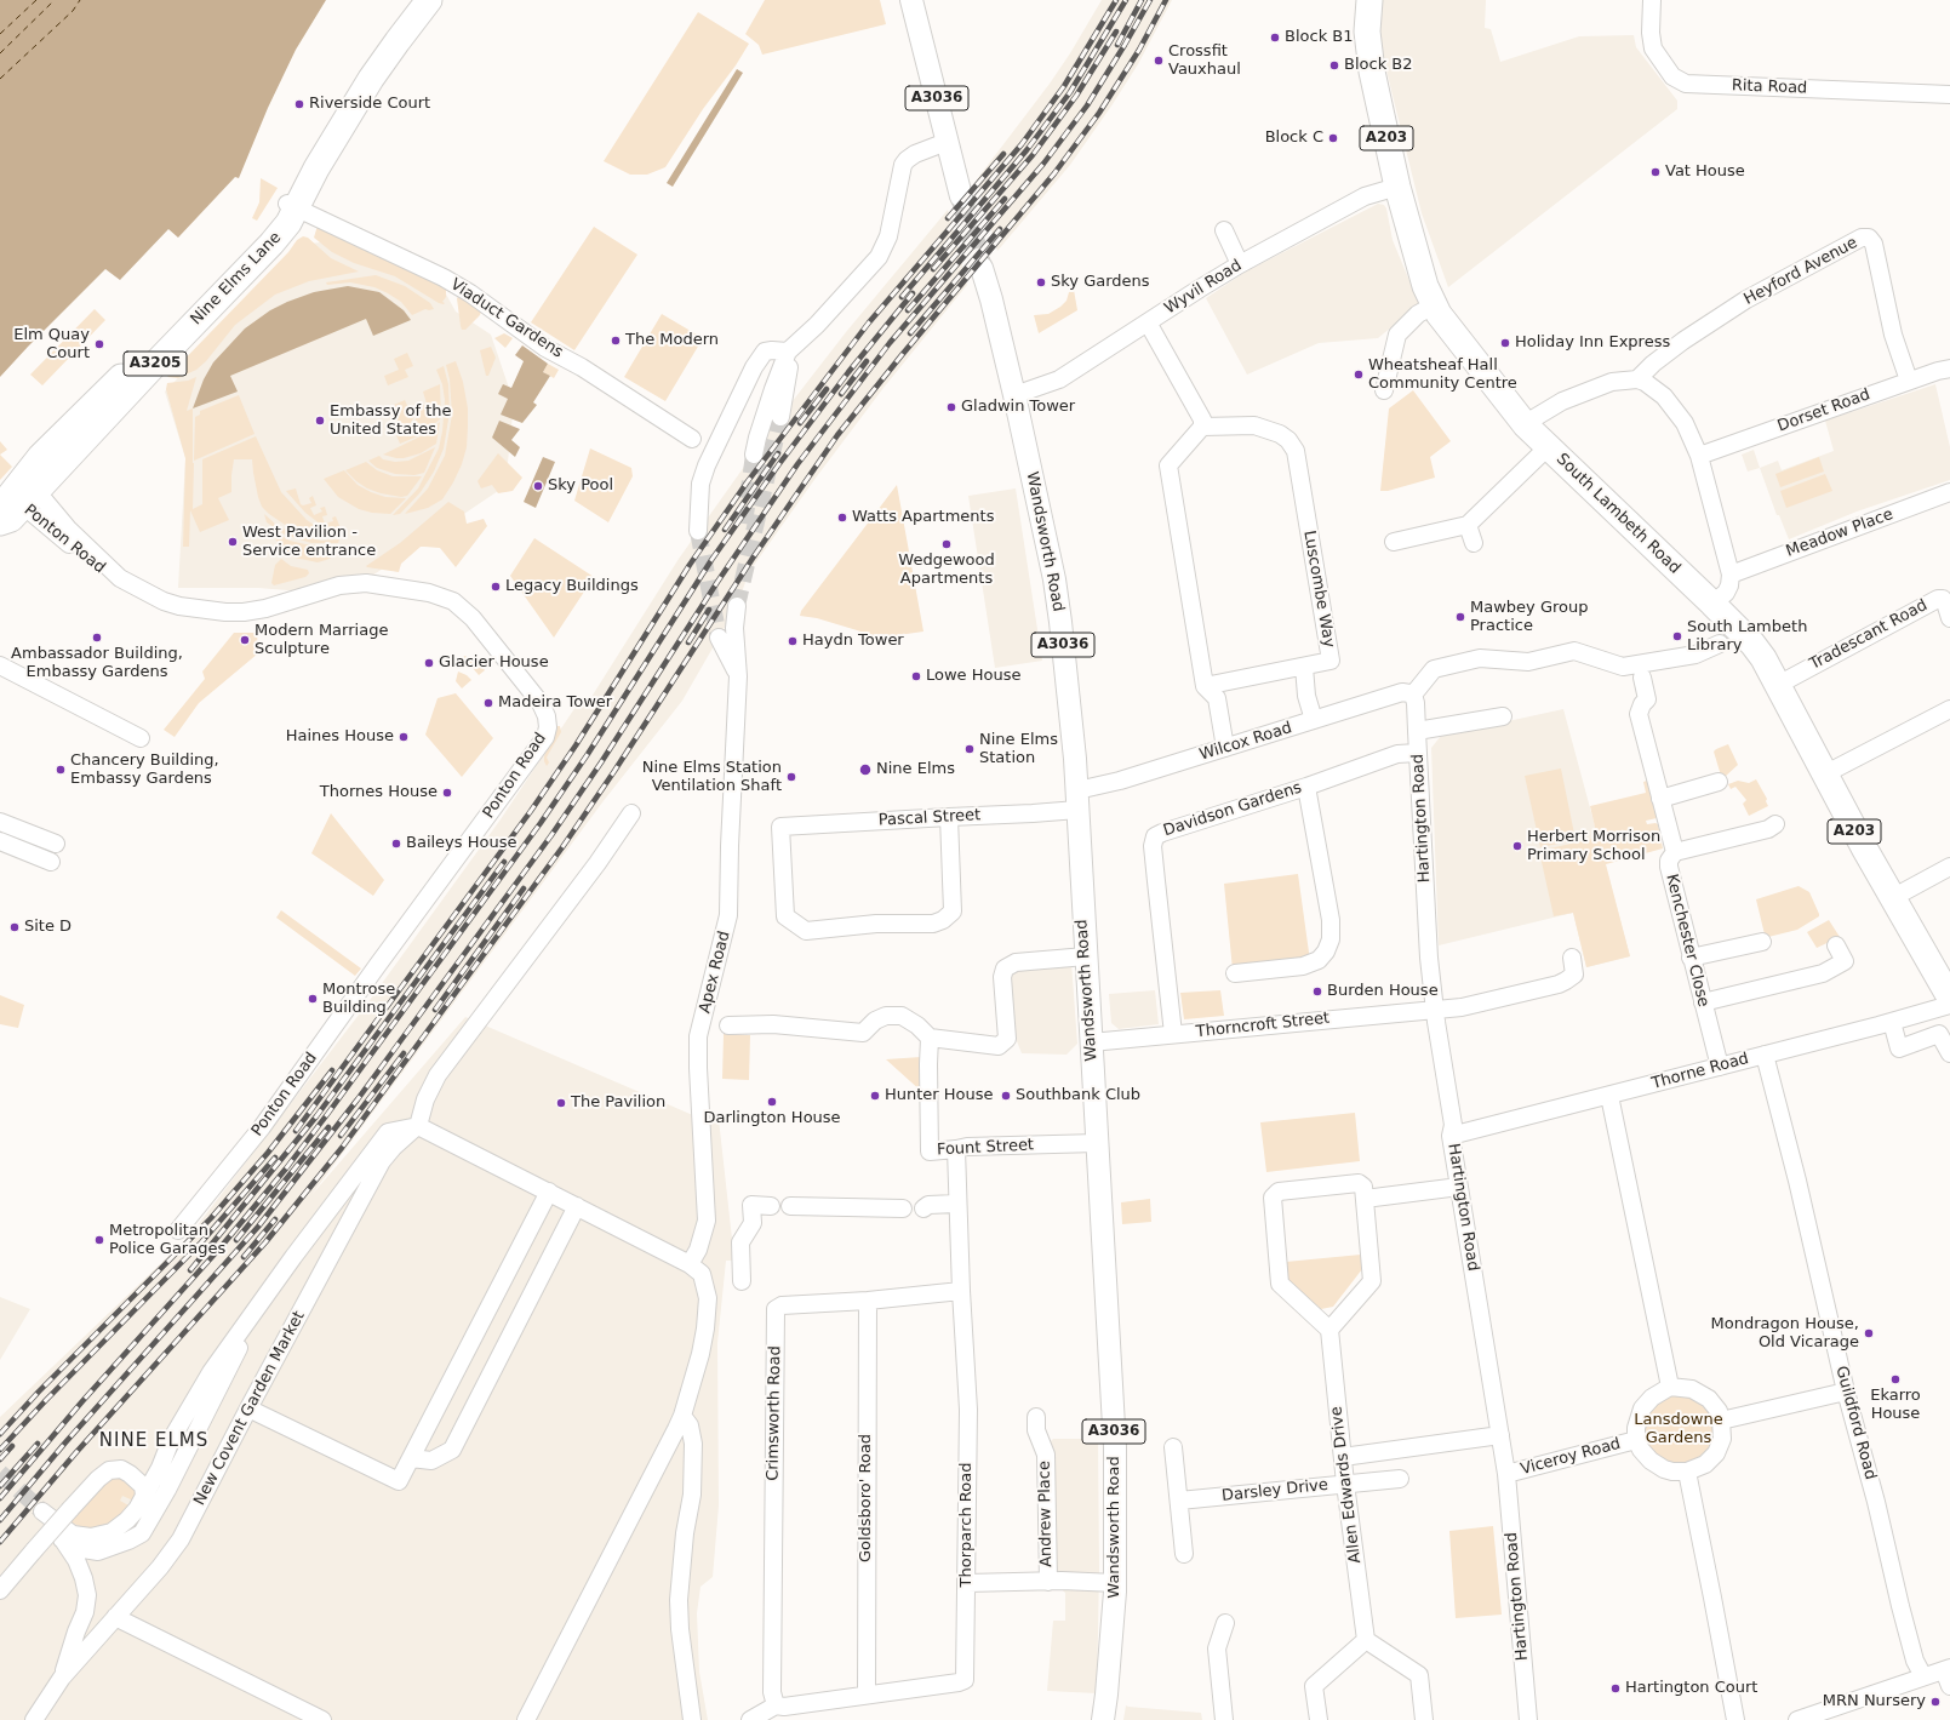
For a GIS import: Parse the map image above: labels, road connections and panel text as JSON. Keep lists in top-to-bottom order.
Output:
{
  "streets": {
    "highway": [
      "A203",
      "Nine Elms Lane",
      "A3205",
      "South Lambeth Road"
    ],
    "main road": ["A3036", "Wandsworth Road"],
    "street": [
      "Rita Road",
      "Heyford Avenue",
      "Wyvil Road",
      "Viaduct Gardens",
      "Dorset Road",
      "Meadow Place",
      "Ponton Road",
      "Luscombe Way",
      "Tradescant Road",
      "Wilcox Road",
      "Davidson Gardens",
      "Pascal Street",
      "Hartington Road",
      "Kenchester Close",
      "Apex Road",
      "Thorncroft Street",
      "Thorne Road",
      "Fount Street",
      "New Covent Garden Market",
      "Crimsworth Road",
      "Guildford Road",
      "Viceroy Road",
      "Allen Edwards Drive",
      "Darsley Drive",
      "Goldsboro' Road",
      "Andrew Place",
      "Thorparch Road"
    ]
  },
  "crossings": [
    ["Heyford Avenue", "Dorset Road"],
    ["Nine Elms Lane", "Viaduct Gardens"],
    ["Nine Elms Lane", "Ponton Road"],
    ["Wyvil Road", "South Lambeth Road"],
    ["Wyvil Road", "Wandsworth Road"],
    ["South Lambeth Road", "Tradescant Road"],
    ["Wandsworth Road", "Wilcox Road"],
    ["Wandsworth Road", "Pascal Street"],
    ["Wandsworth Road", "Thorncroft Street"],
    ["Wandsworth Road", "Fount Street"],
    ["Wilcox Road", "Pascal Street"],
    ["Wilcox Road", "Hartington Road"],
    ["Davidson Gardens", "Hartington Road"],
    ["Davidson Gardens", "Thorncroft Street"],
    ["Hartington Road", "Thorncroft Street"],
    ["Hartington Road", "Thorne Road"],
    ["Hartington Road", "Viceroy Road"],
    ["Kenchester Close", "Thorne Road"],
    ["Thorne Road", "Guildford Road"],
    ["Fount Street", "Thorparch Road"],
    ["Crimsworth Road", "Goldsboro' Road"],
    ["Crimsworth Road", "Thorparch Road"],
    ["Allen Edwards Drive", "Darsley Drive"],
    ["Goldsboro' Road", "Thorparch Road"]
  ],
  "districts": ["NINE ELMS"],
  "parks": ["Lansdowne Gardens"],
  "places": [
    "Block B1",
    "Crossfit Vauxhaul",
    "Block B2",
    "Riverside Court",
    "Block C",
    "Vat House",
    "Sky Gardens",
    "The Modern",
    "Holiday Inn Express",
    "Elm Quay Court",
    "Wheatsheaf Hall Community Centre",
    "Gladwin Tower",
    "Embassy of the United States",
    "Sky Pool",
    "Watts Apartments",
    "West Pavilion - Service entrance",
    "Wedgewood Apartments",
    "Legacy Buildings",
    "Mawbey Group Practice",
    "South Lambeth Library",
    "Ambassador Building, Embassy Gardens",
    "Modern Marriage Sculpture",
    "Haydn Tower",
    "Glacier House",
    "Lowe House",
    "Madeira Tower",
    "Haines House",
    "Nine Elms Station",
    "Chancery Building, Embassy Gardens",
    "Nine Elms",
    "Nine Elms Station Ventilation Shaft",
    "Thornes House",
    "Baileys House",
    "Herbert Morrison Primary School",
    "Site D",
    "Burden House",
    "Montrose Building",
    "Hunter House",
    "Southbank Club",
    "Darlington House",
    "The Pavilion",
    "Metropolitan Police Garages",
    "Mondragon House, Old Vicarage",
    "Ekarro House",
    "Hartington Court",
    "MRN Nursery"
  ]
}
